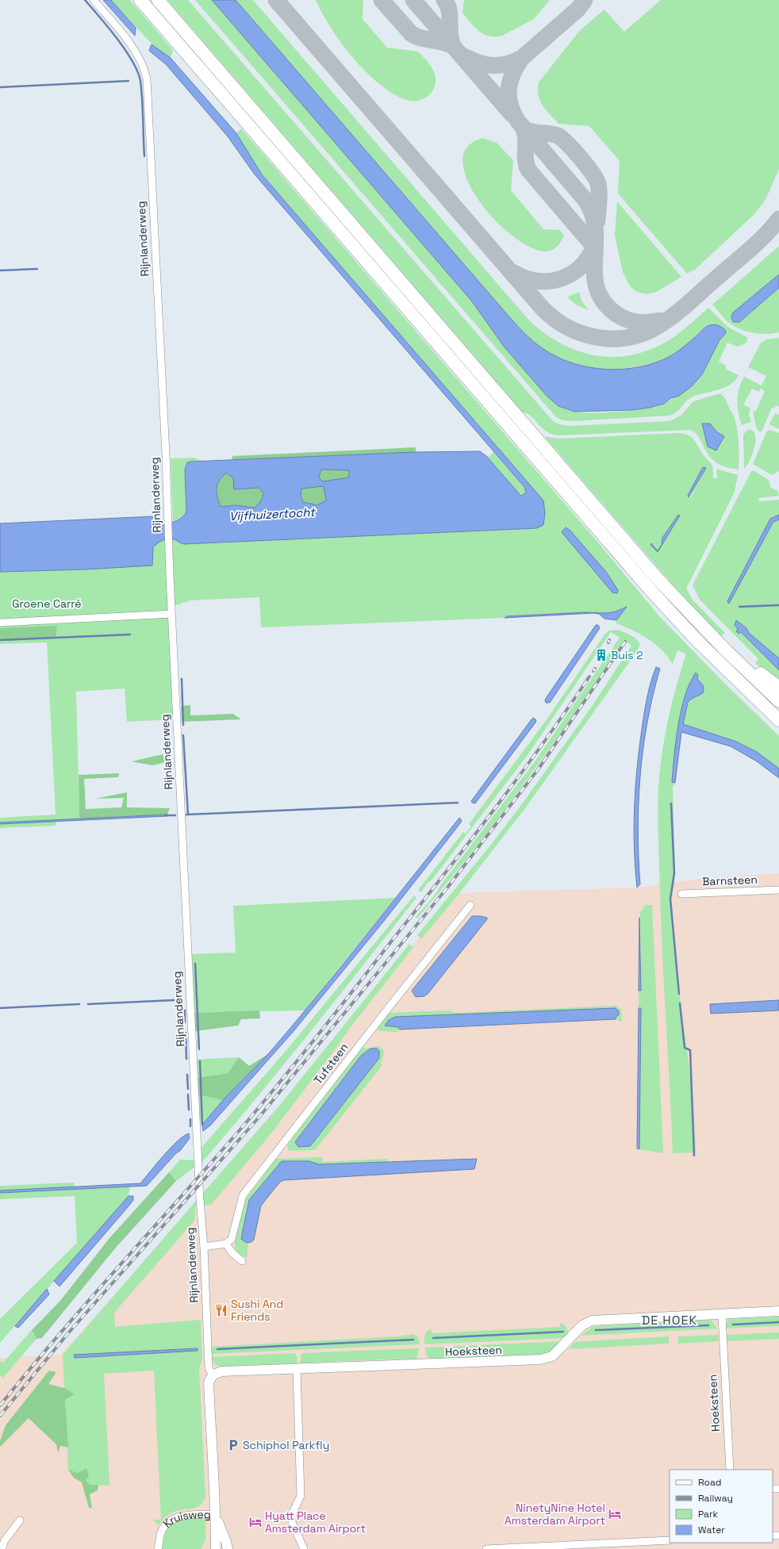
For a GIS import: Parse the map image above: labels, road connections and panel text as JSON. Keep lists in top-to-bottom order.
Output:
{
  "streets": {
    "street": [
      "Rijnlanderweg",
      "Barnsteen",
      "Tufsteen",
      "Hoeksteen",
      "Kruisweg"
    ]
  },
  "crossings": [
    ["Rijnlanderweg", "Hoeksteen"],
    ["Rijnlanderweg", "Kruisweg"]
  ],
  "districts": ["DE HOEK"],
  "water": ["Vijfhuizertocht"],
  "parks": ["Groene Carré"],
  "places": {
    "building": ["Buis 2"],
    "restaurant": ["Sushi And Friends"],
    "parking": ["Schiphol Parkfly"],
    "hotel": ["NinetyNine Hotel Amsterdam Airport", "Hyatt Place Amsterdam Airport"]
  },
  "legend": [
    "Road",
    "Railway",
    "Park",
    "Water"
  ]
}
